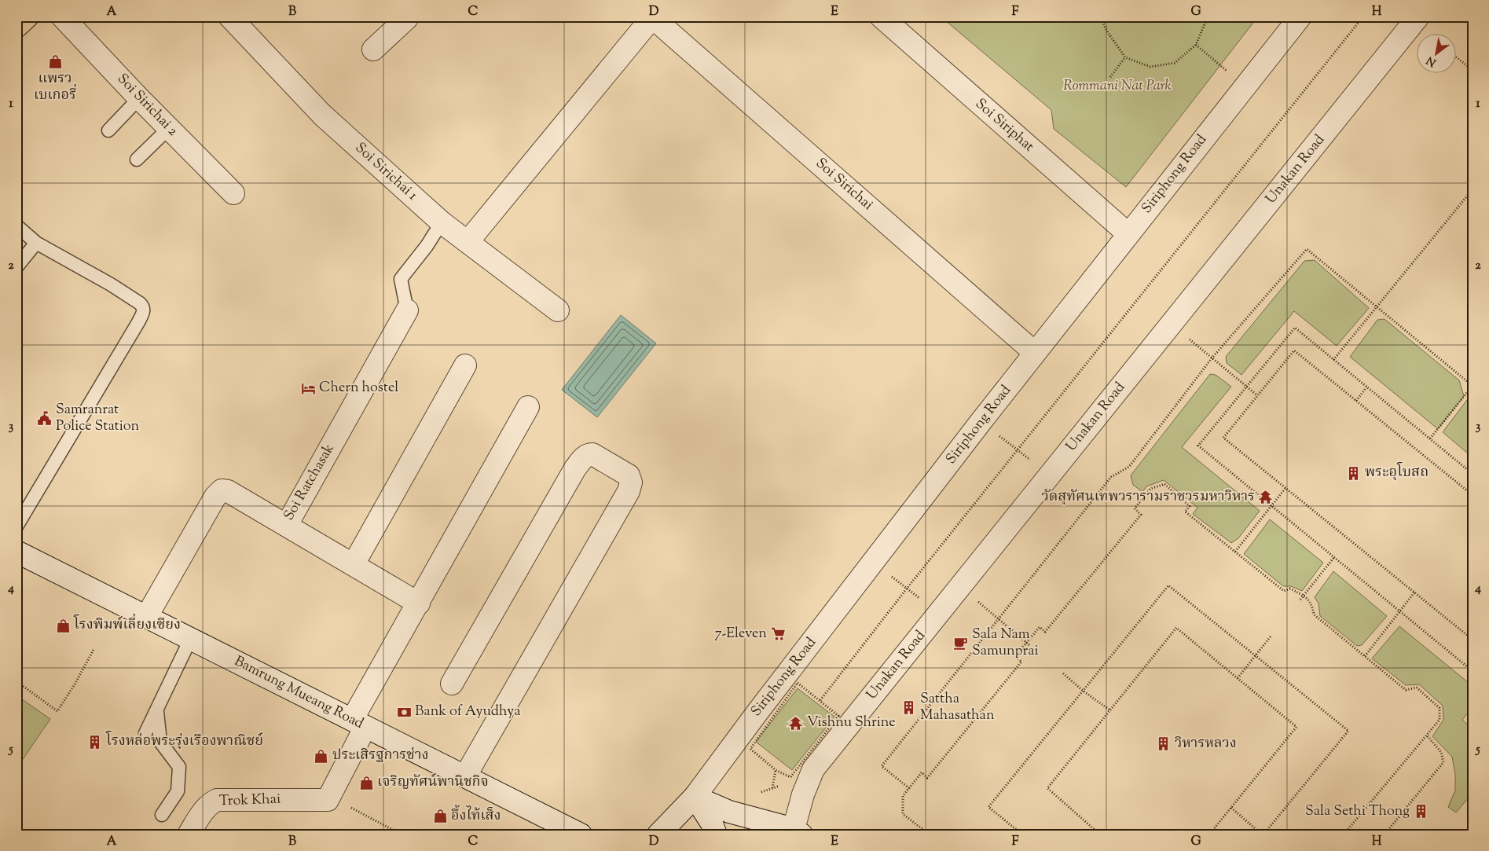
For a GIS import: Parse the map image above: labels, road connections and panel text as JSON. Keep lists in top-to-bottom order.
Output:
{
  "streets": {
    "street": [
      "Soi Sirichai 2",
      "Soi Siriphat",
      "Unakan Road",
      "Soi Sirichai 1",
      "Siriphong Road",
      "Soi Sirichai",
      "Soi Ratchasak",
      "Bamrung Mueang Road",
      "Trok Khai"
    ]
  },
  "crossings": [
    ["Soi Siriphat", "Siriphong Road"],
    ["Siriphong Road", "Soi Sirichai"],
    ["Soi Ratchasak", "Bamrung Mueang Road"]
  ],
  "parks": ["Rommani Nat Park"],
  "places": {
    "shop": [
      "แพรว เบเกอรี่",
      "โรงพิมพ์เลี่ยงเซียง",
      "ประเสิรฐการช่าง",
      "เจริญทัศน์พานิชกิจ",
      "อึ้งไท้เส็ง"
    ],
    "hotel": ["Chern hostel"],
    "public building": ["Samranrat Police Station"],
    "building": [
      "พระอุโบสถ",
      "Sattha Mahasathan",
      "โรงหล่อพระรุ่งเรืองพาณิชย์",
      "วิหารหลวง",
      "Sala Sethi Thong"
    ],
    "temple": ["วัดสุทัศนเทพวรารามราชวรมหาวิหาร", "Vishnu Shrine"],
    "supermarket": ["7-Eleven"],
    "cafe": ["Sala Nam Samunprai"],
    "bank": ["Bank of Ayudhya"]
  },
  "north": "bottom left",
  "grid": {
    "columns": [
      "A",
      "B",
      "C",
      "D",
      "E",
      "F",
      "G",
      "H"
    ],
    "rows": [
      "1",
      "2",
      "3",
      "4",
      "5"
    ]
  }
}
